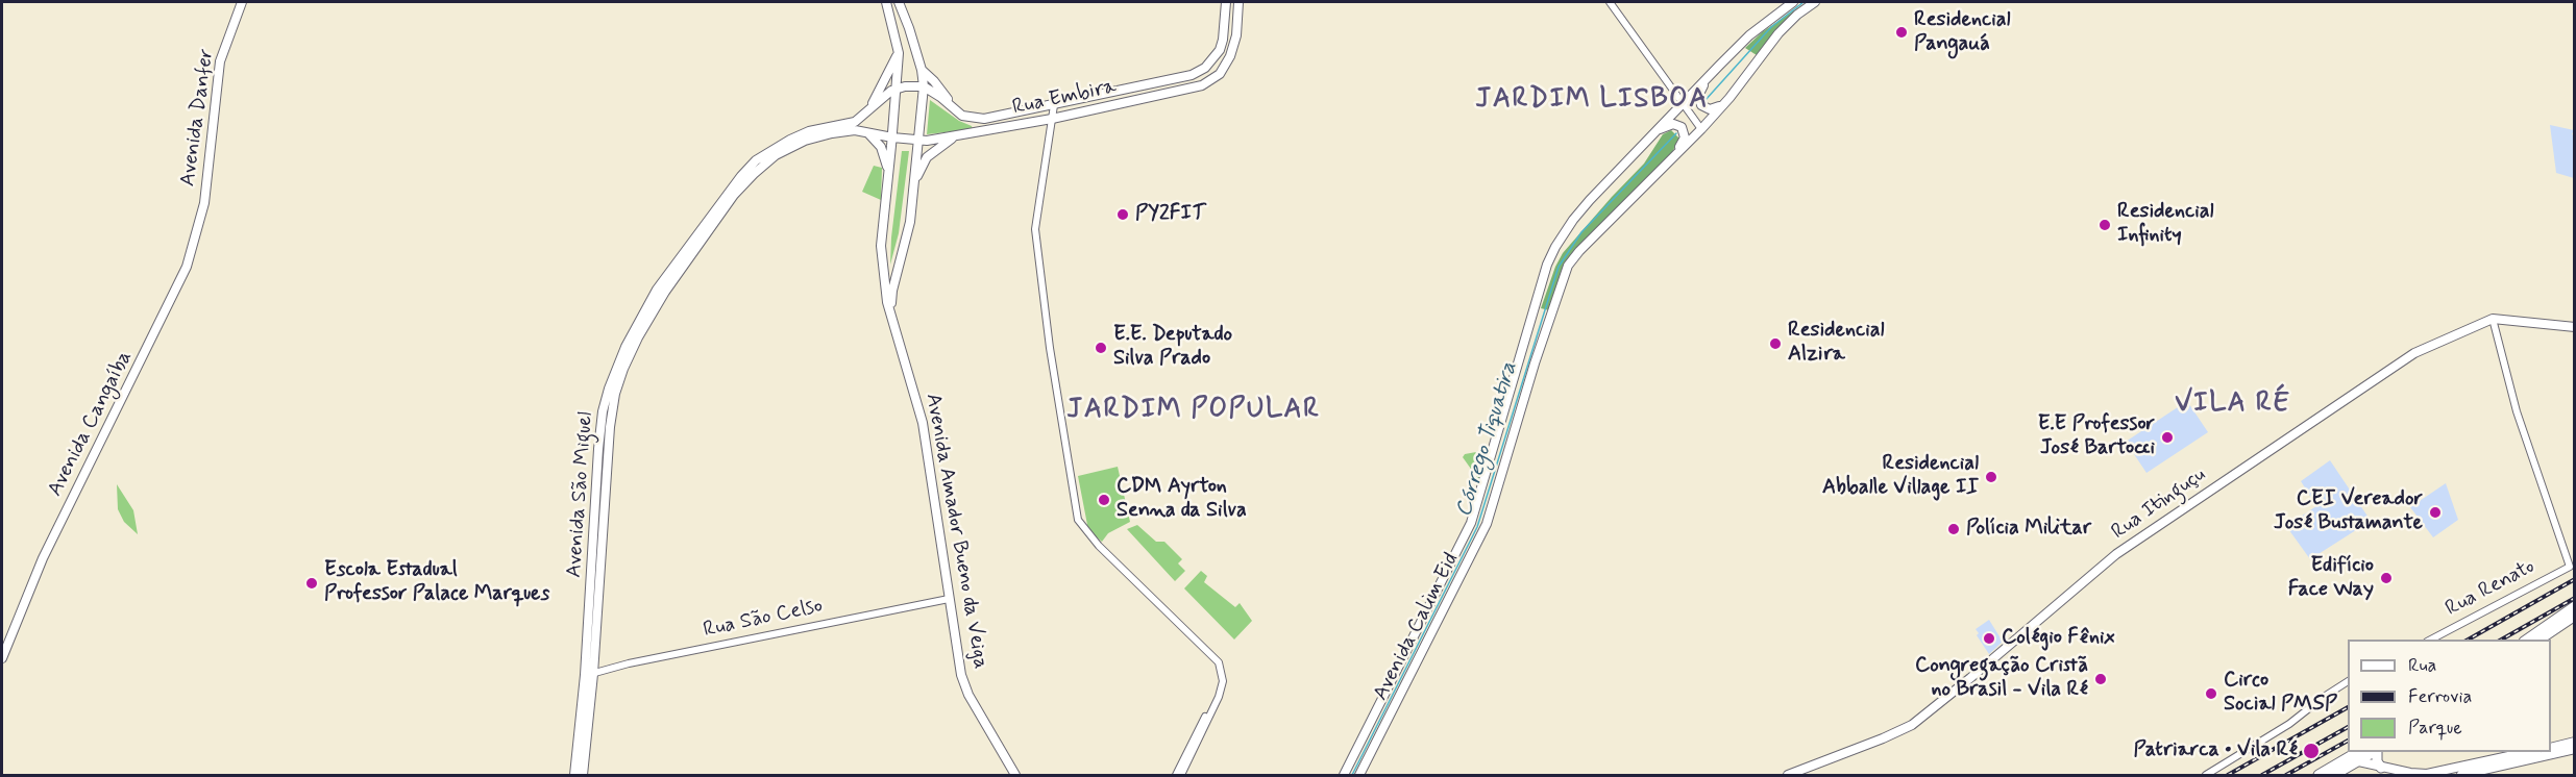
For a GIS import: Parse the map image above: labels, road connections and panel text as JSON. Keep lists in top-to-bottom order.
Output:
{
  "streets": {
    "main road": [
      "Rua Embira",
      "Avenida Danfer",
      "Avenida Cangaíba",
      "Avenida São Miguel",
      "Rua Itinguçu",
      "Avenida Amador Bueno da Veiga",
      "Avenida Calim Eid"
    ],
    "street": ["Rua Renato", "Rua São Celso"]
  },
  "crossings": [
    ["Rua Embira", "Avenida São Miguel"],
    ["Rua Embira", "Avenida Amador Bueno da Veiga"],
    ["Avenida Danfer", "Avenida Cangaíba"],
    ["Avenida São Miguel", "Avenida Amador Bueno da Veiga"],
    ["Avenida São Miguel", "Rua São Celso"],
    ["Rua Itinguçu", "Rua Renato"],
    ["Avenida Amador Bueno da Veiga", "Rua São Celso"]
  ],
  "districts": ["JARDIM LISBOA", "VILA RÉ", "JARDIM POPULAR"],
  "water": ["Córrego Tiquatira"],
  "places": [
    "Residencial Pangauá",
    "PY2FIT",
    "Residencial Infinity",
    "Residencial Alzira",
    "E.E. Deputado Silva Prado",
    "E.E Professor José Bartocci",
    "Residencial Abballe Village II",
    "CDM Ayrton Senna da Silva",
    "CEI Vereador José Bustamante",
    "Polícia Militar",
    "Edifício Face Way",
    "Escola Estadual Professor Palace Marques",
    "Colégio Fênix",
    "Congregação Cristã no Brasil - Vila Ré",
    "Circo Social PMSP",
    "Patriarca • Vila Ré"
  ],
  "legend": ["Rua", "Ferrovia", "Parque"]
}
